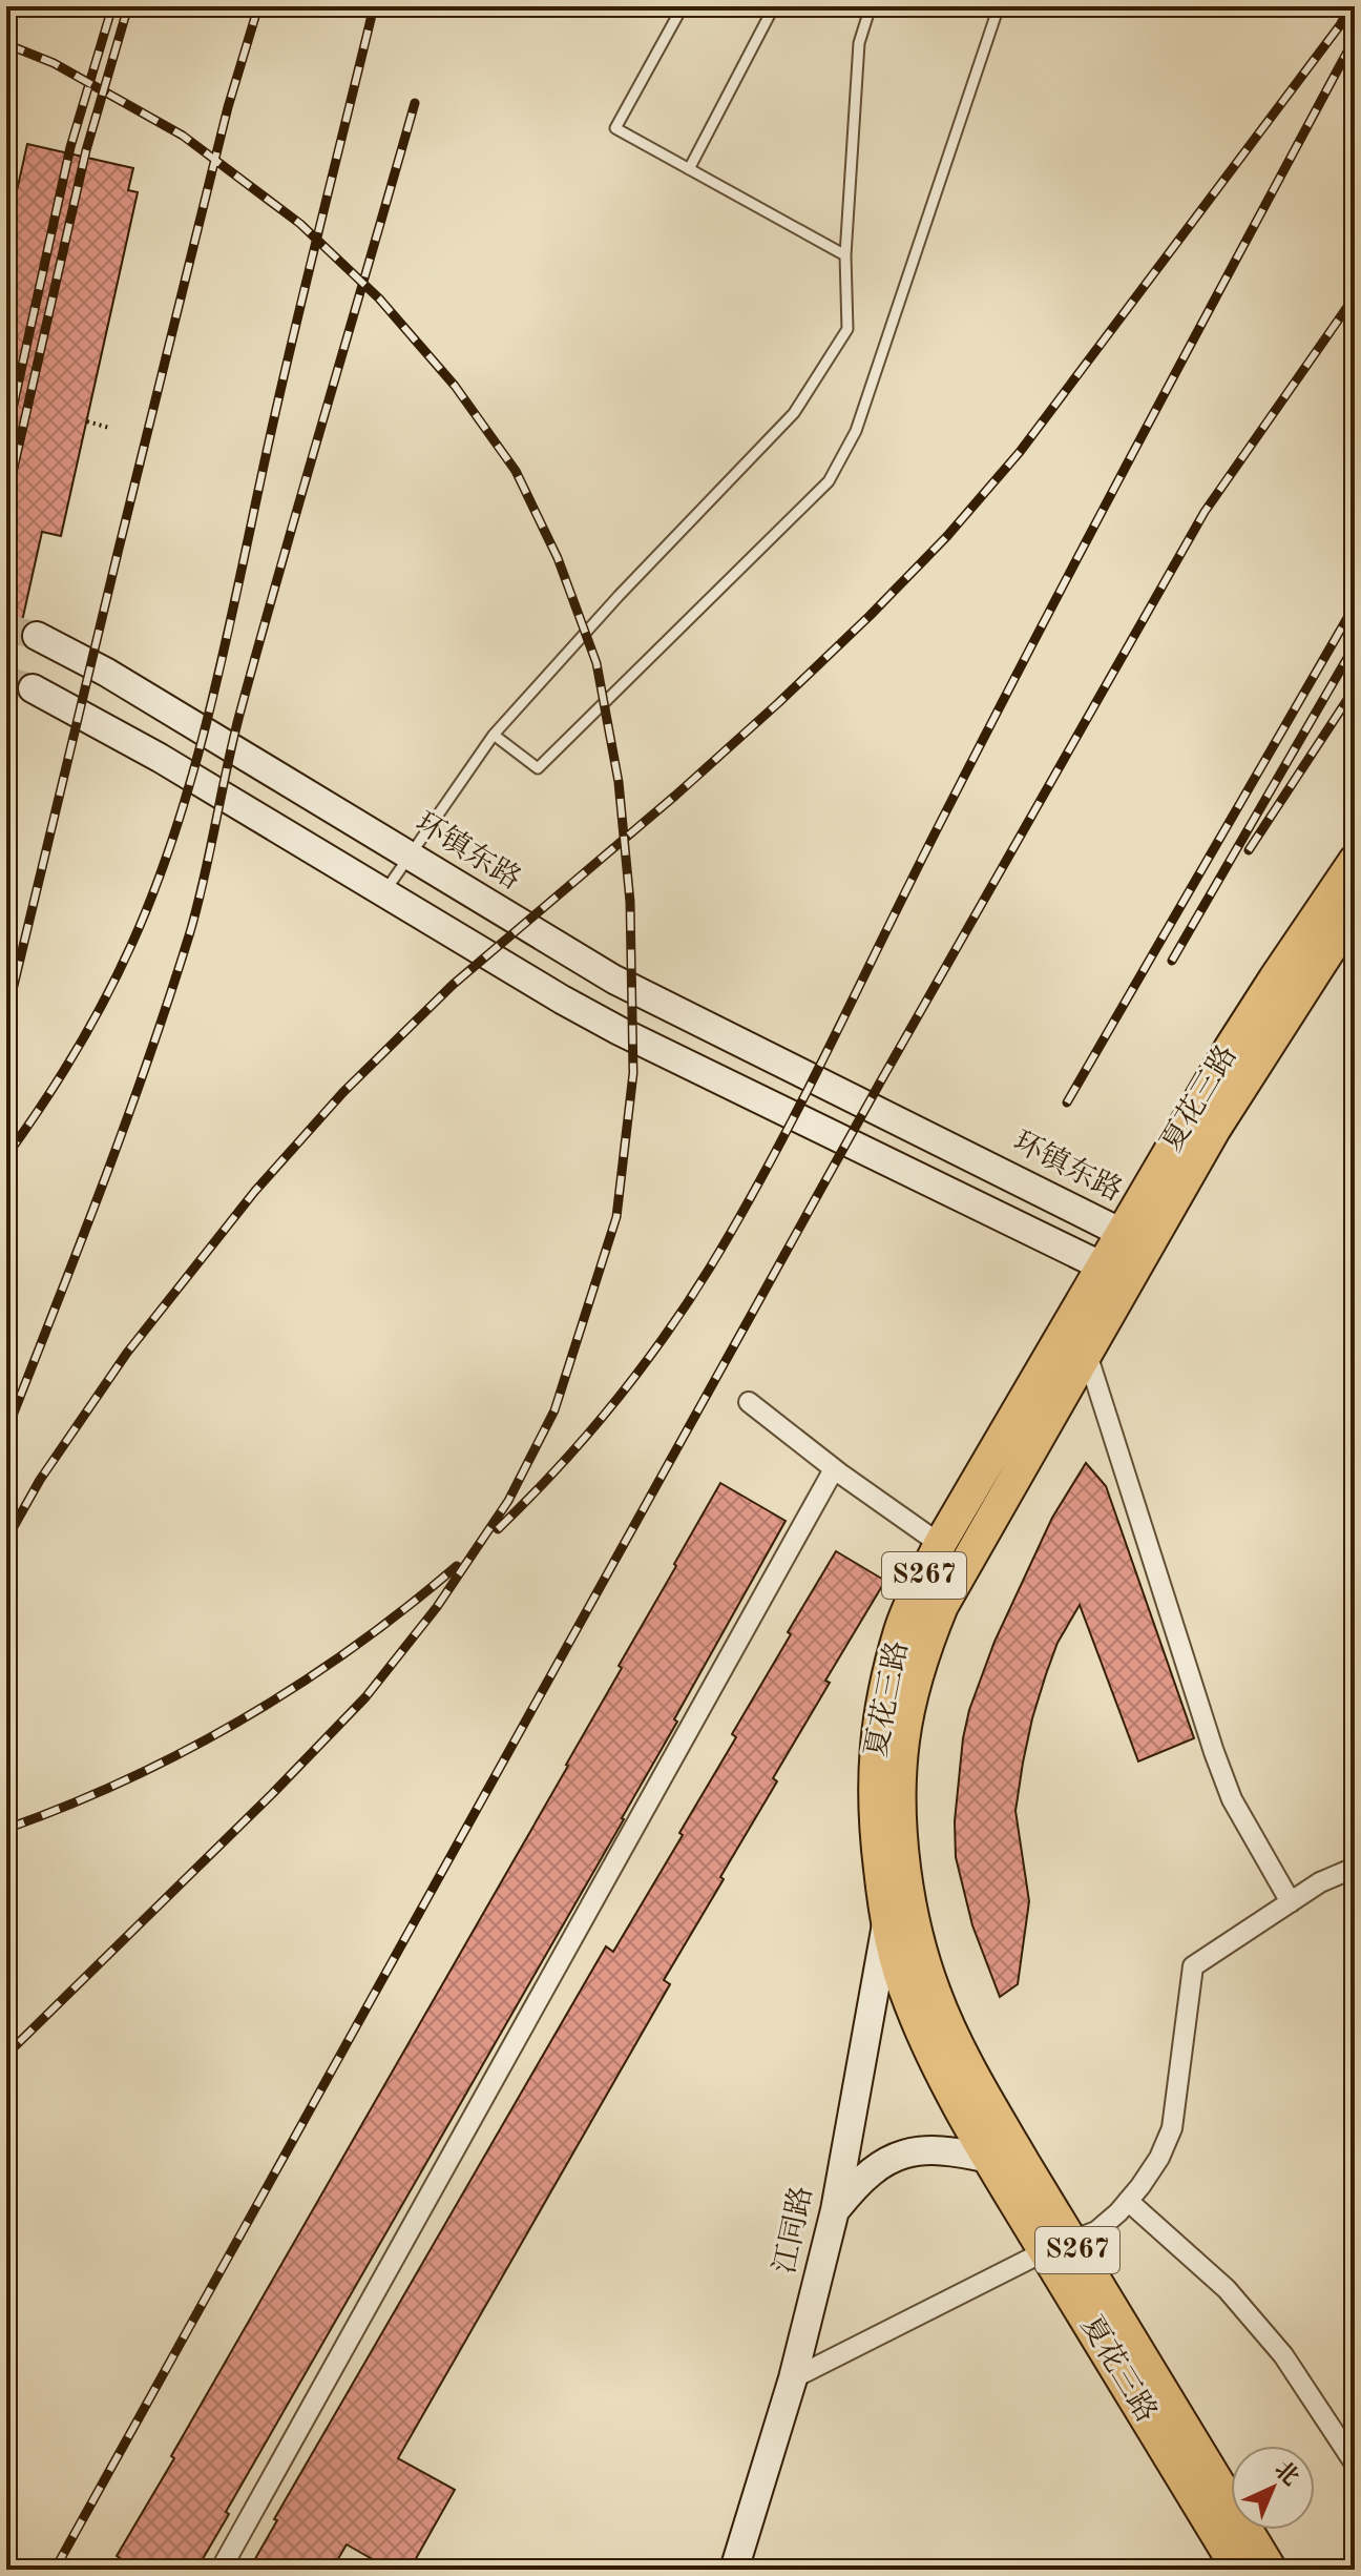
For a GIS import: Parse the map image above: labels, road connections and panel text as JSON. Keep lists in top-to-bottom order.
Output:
{
  "streets": {
    "main road": ["夏花三路", "S267"],
    "street": ["环镇东路", "江同路"]
  },
  "crossings": [
    ["环镇东路", "夏花三路"],
    ["夏花三路", "江同路"]
  ],
  "north": "top right"
}
